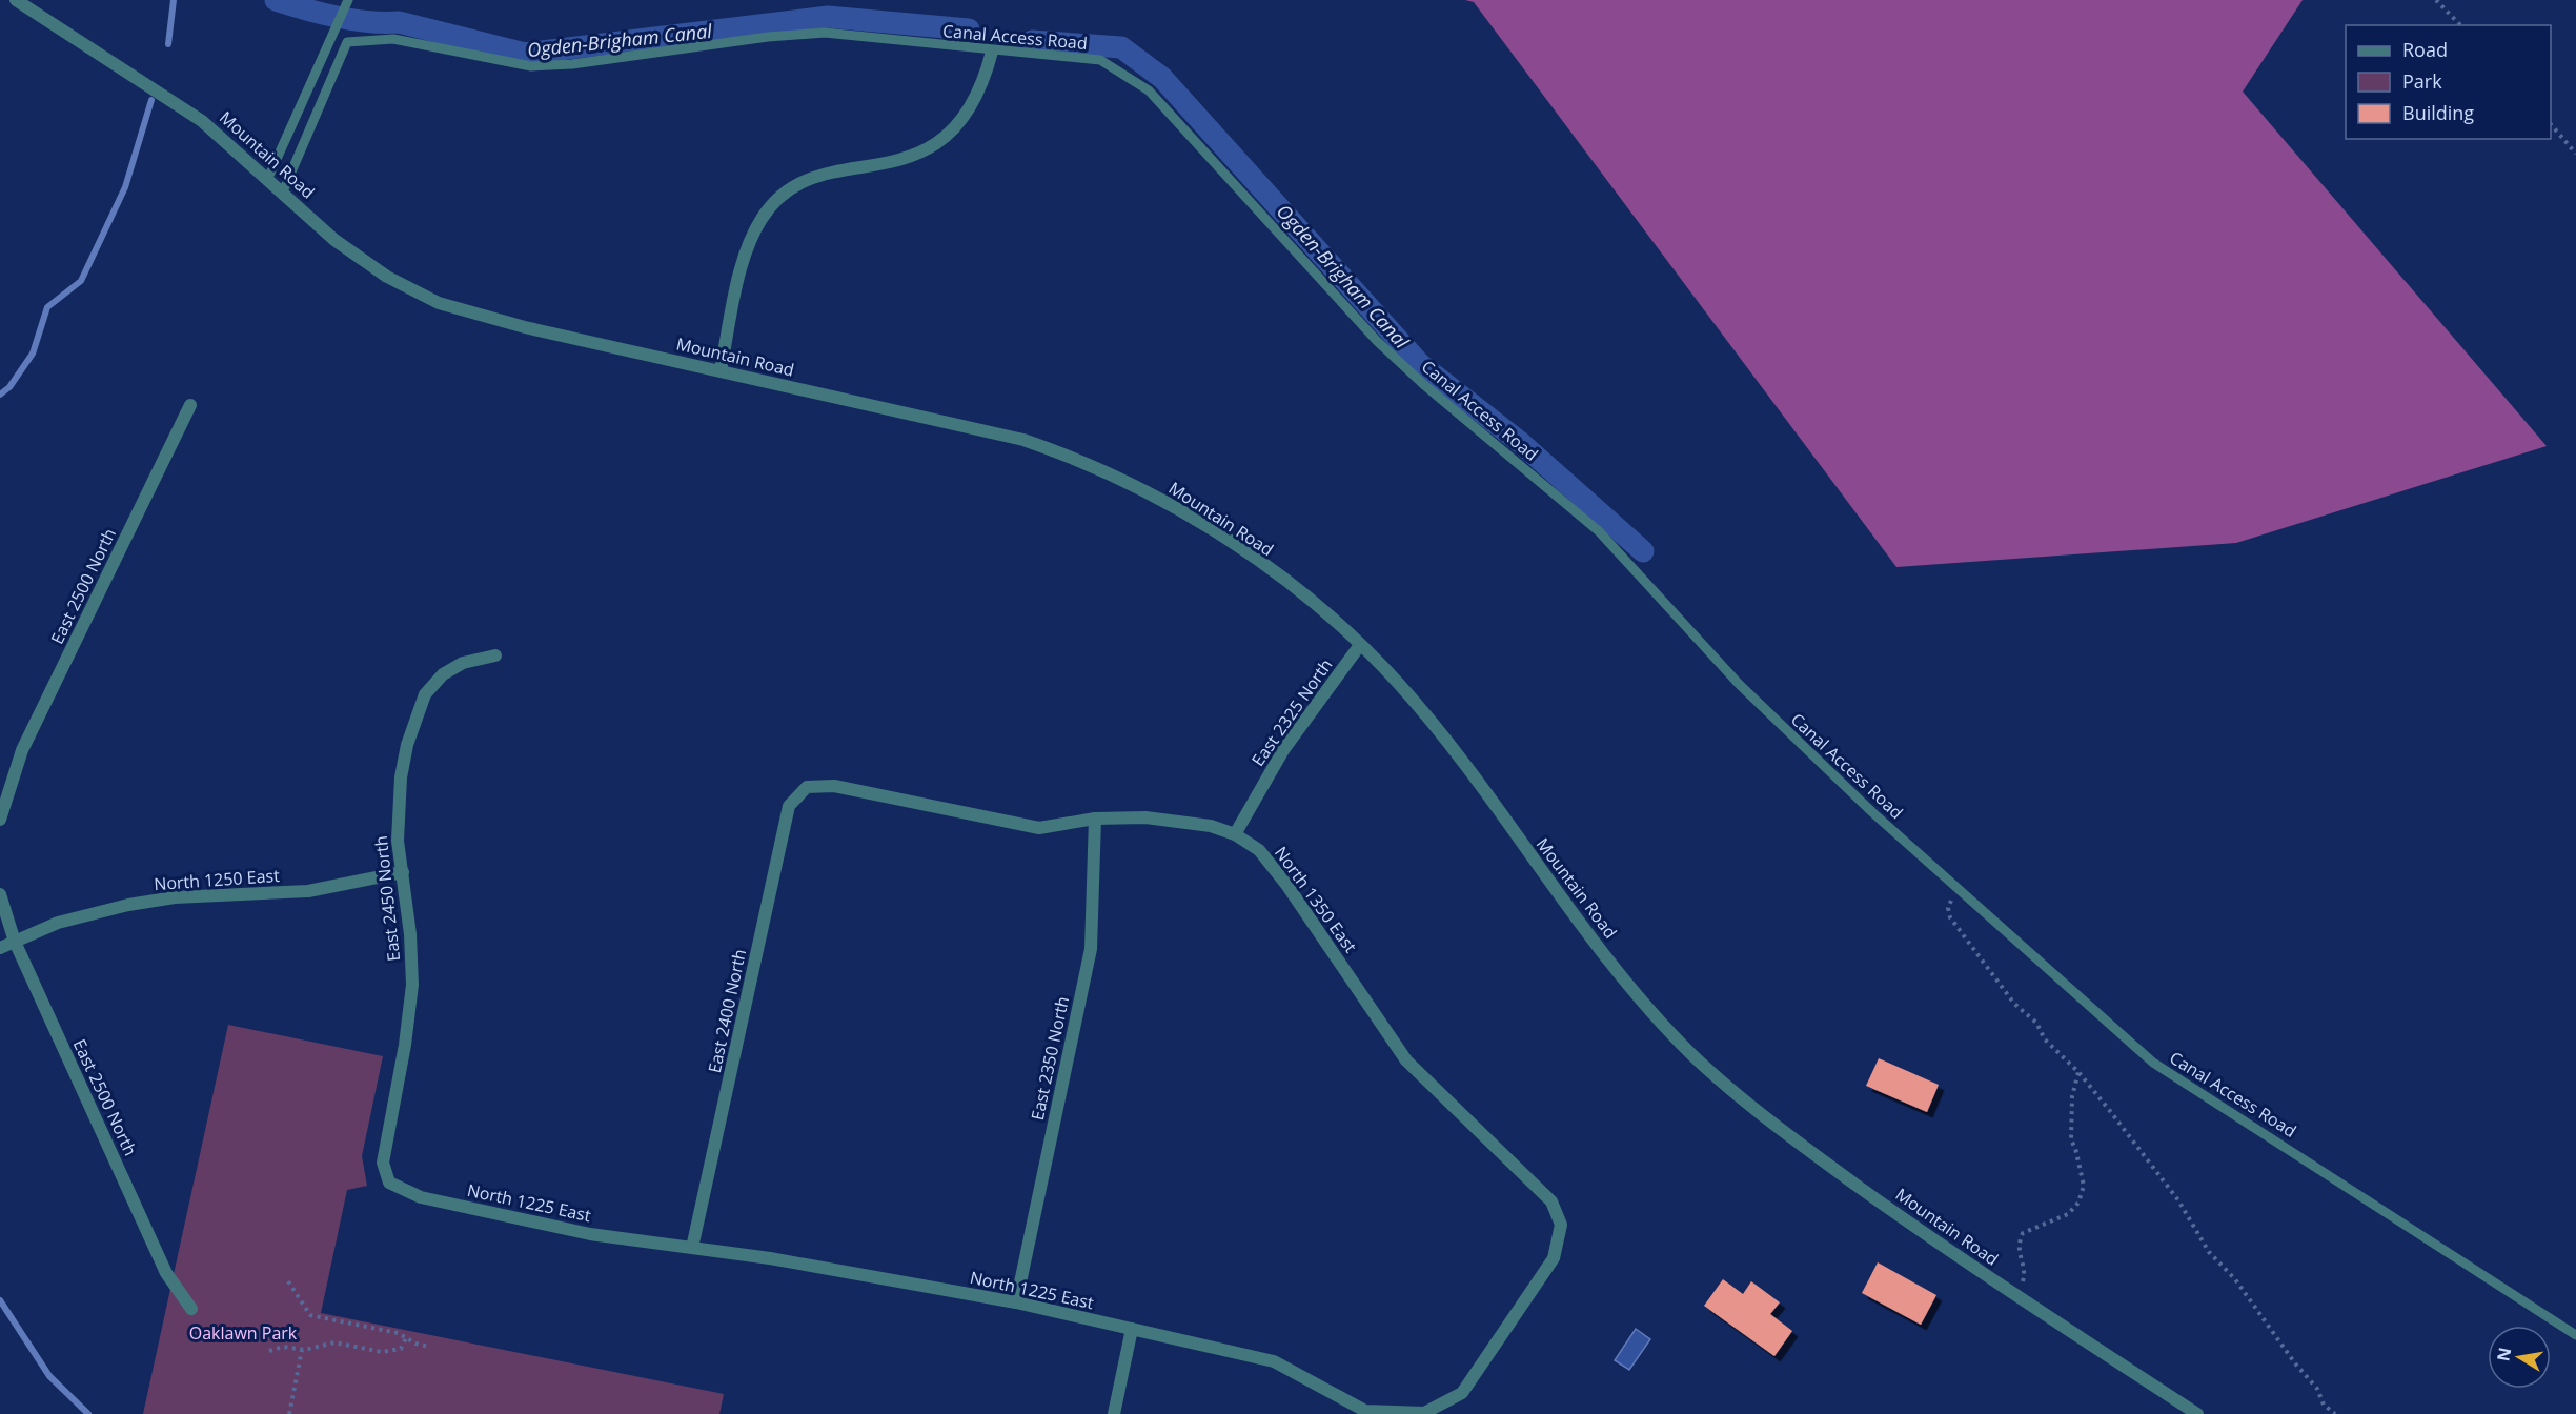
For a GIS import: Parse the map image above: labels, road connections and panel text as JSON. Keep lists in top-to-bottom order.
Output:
{
  "streets": {
    "street": [
      "Mountain Road",
      "East 2500 North",
      "East 2325 North",
      "North 1250 East",
      "East 2450 North",
      "North 1350 East",
      "East 2400 North",
      "East 2350 North",
      "North 1225 East"
    ],
    "lane": ["Canal Access Road"]
  },
  "crossings": [
    ["Canal Access Road", "Mountain Road"],
    ["Mountain Road", "East 2325 North"],
    ["East 2500 North", "North 1250 East"],
    ["East 2325 North", "North 1350 East"],
    ["North 1250 East", "East 2450 North"],
    ["East 2450 North", "North 1225 East"],
    ["North 1350 East", "East 2400 North"],
    ["North 1350 East", "East 2350 North"],
    ["North 1350 East", "North 1225 East"],
    ["East 2400 North", "North 1225 East"],
    ["East 2350 North", "North 1225 East"]
  ],
  "water": ["Ogden-Brigham Canal"],
  "parks": ["Oaklawn Park"],
  "legend": ["Road", "Park", "Building"],
  "north": "left"
}
